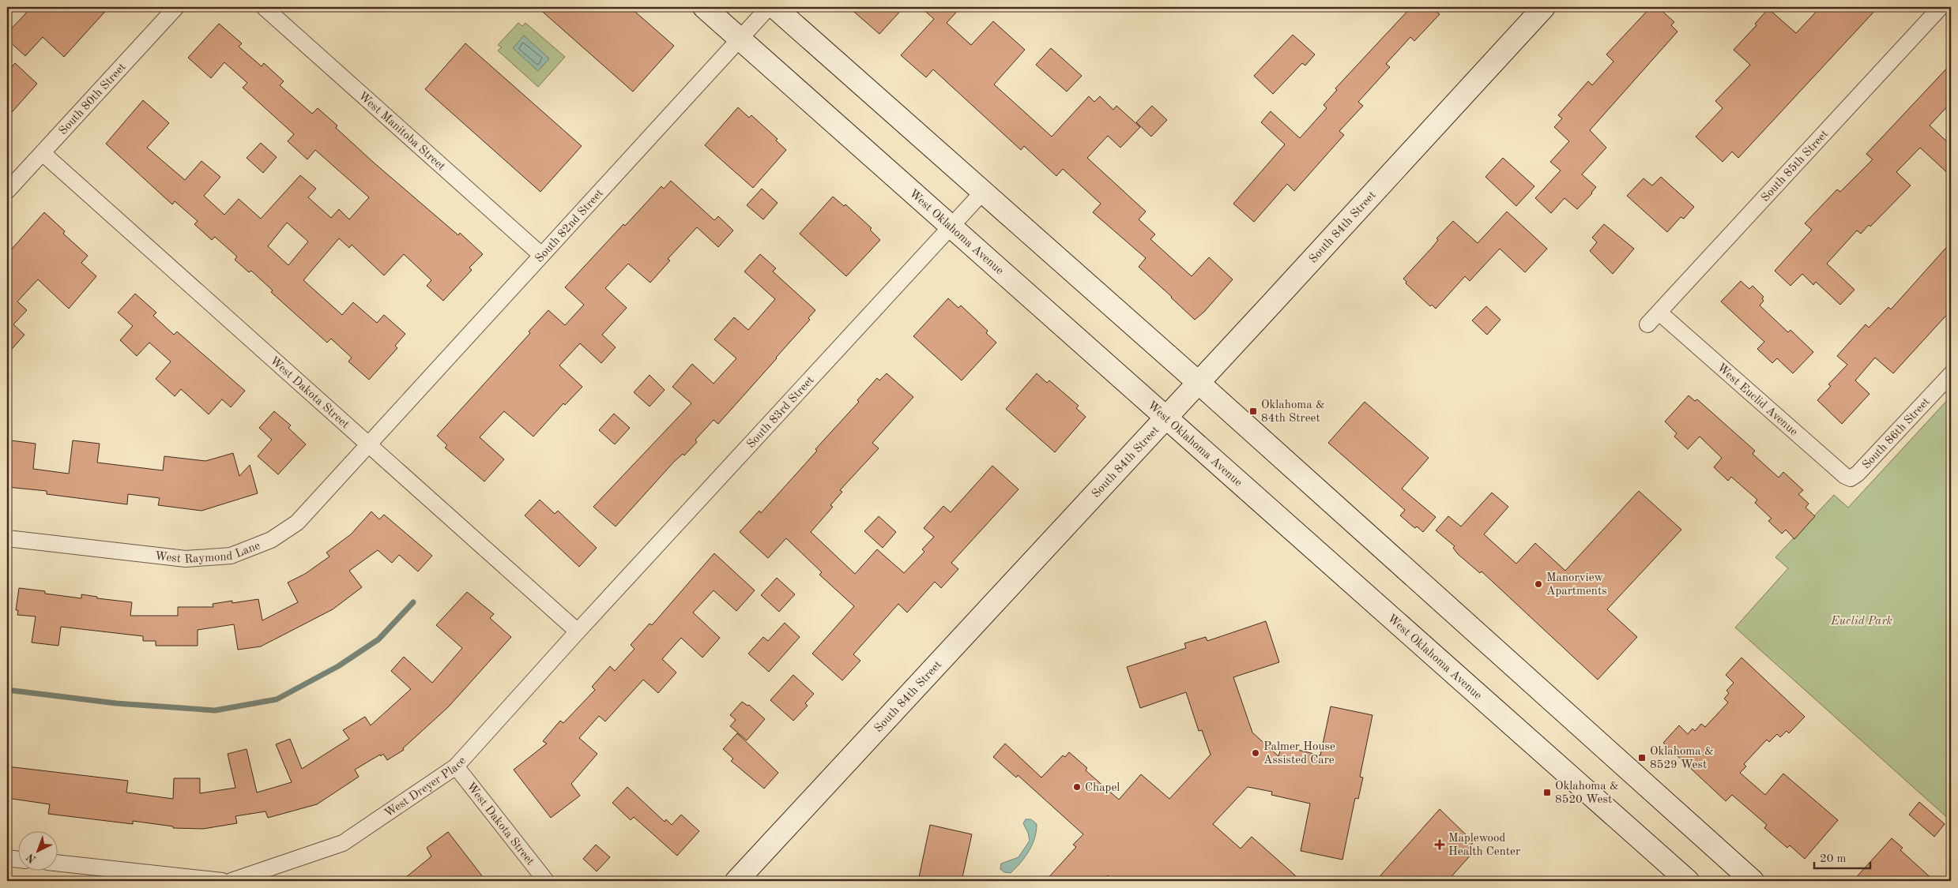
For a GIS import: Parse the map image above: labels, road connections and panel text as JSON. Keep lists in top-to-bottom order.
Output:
{
  "streets": {
    "main road": ["South 84th Street", "West Oklahoma Avenue"],
    "street": [
      "South 80th Street",
      "West Manitoba Street",
      "South 85th Street",
      "South 82nd Street",
      "West Dakota Street",
      "West Euclid Avenue",
      "South 83rd Street",
      "South 86th Street",
      "West Raymond Lane",
      "West Dreyer Place"
    ]
  },
  "crossings": [
    ["South 80th Street", "West Dakota Street"],
    ["West Manitoba Street", "South 82nd Street"],
    ["South 85th Street", "West Euclid Avenue"],
    ["South 82nd Street", "West Oklahoma Avenue"],
    ["South 82nd Street", "West Dakota Street"],
    ["South 82nd Street", "West Raymond Lane"],
    ["South 84th Street", "West Oklahoma Avenue"],
    ["West Oklahoma Avenue", "South 83rd Street"],
    ["West Dakota Street", "South 83rd Street"],
    ["West Dakota Street", "West Raymond Lane"],
    ["West Dakota Street", "West Dreyer Place"],
    ["West Euclid Avenue", "South 86th Street"],
    ["South 83rd Street", "West Dreyer Place"]
  ],
  "parks": ["Euclid Park"],
  "places": {
    "transit": ["Oklahoma & 84th Street", "Oklahoma & 8529 West", "Oklahoma & 8520 West"],
    "other": ["Manorview Apartments", "Palmer House Assisted Care", "Chapel"],
    "health": ["Maplewood Health Center"]
  },
  "scale_bar": "20 m",
  "north": "bottom left"
}
